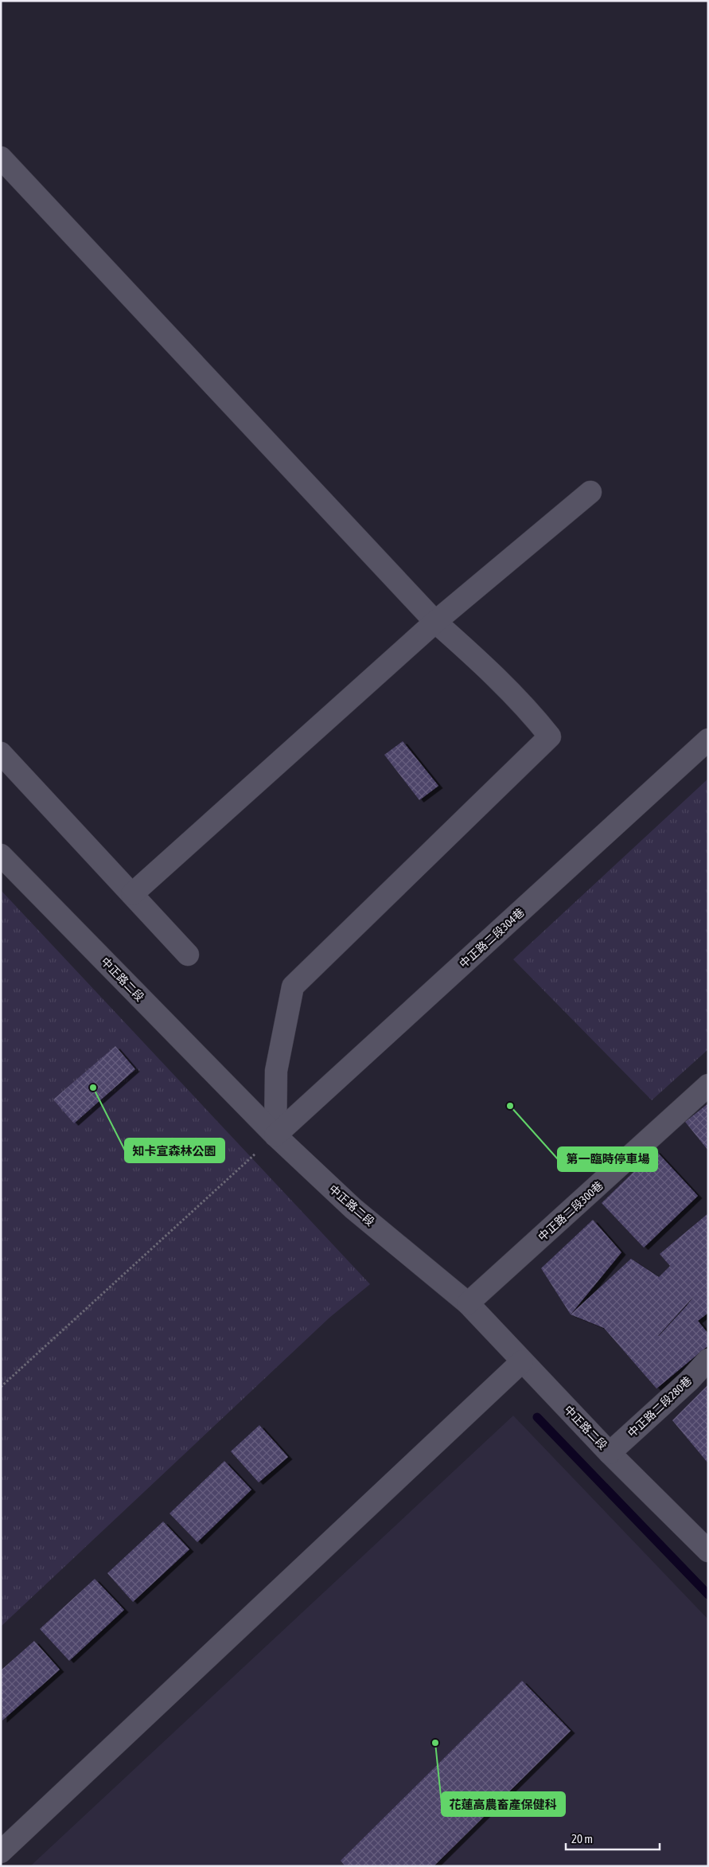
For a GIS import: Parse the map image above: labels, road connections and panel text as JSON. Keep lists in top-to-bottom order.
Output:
{
  "streets": {
    "street": [
      "中正路二段304巷",
      "中正路二段",
      "中正路二段300巷",
      "中正路二段280巷"
    ]
  },
  "crossings": [
    ["中正路二段304巷", "中正路二段"],
    ["中正路二段", "中正路二段300巷"],
    ["中正路二段", "中正路二段280巷"]
  ],
  "places": ["知卡宣森林公園", "第一臨時停車場", "花蓮高農畜產保健科"],
  "scale_bar": "20 m"
}
